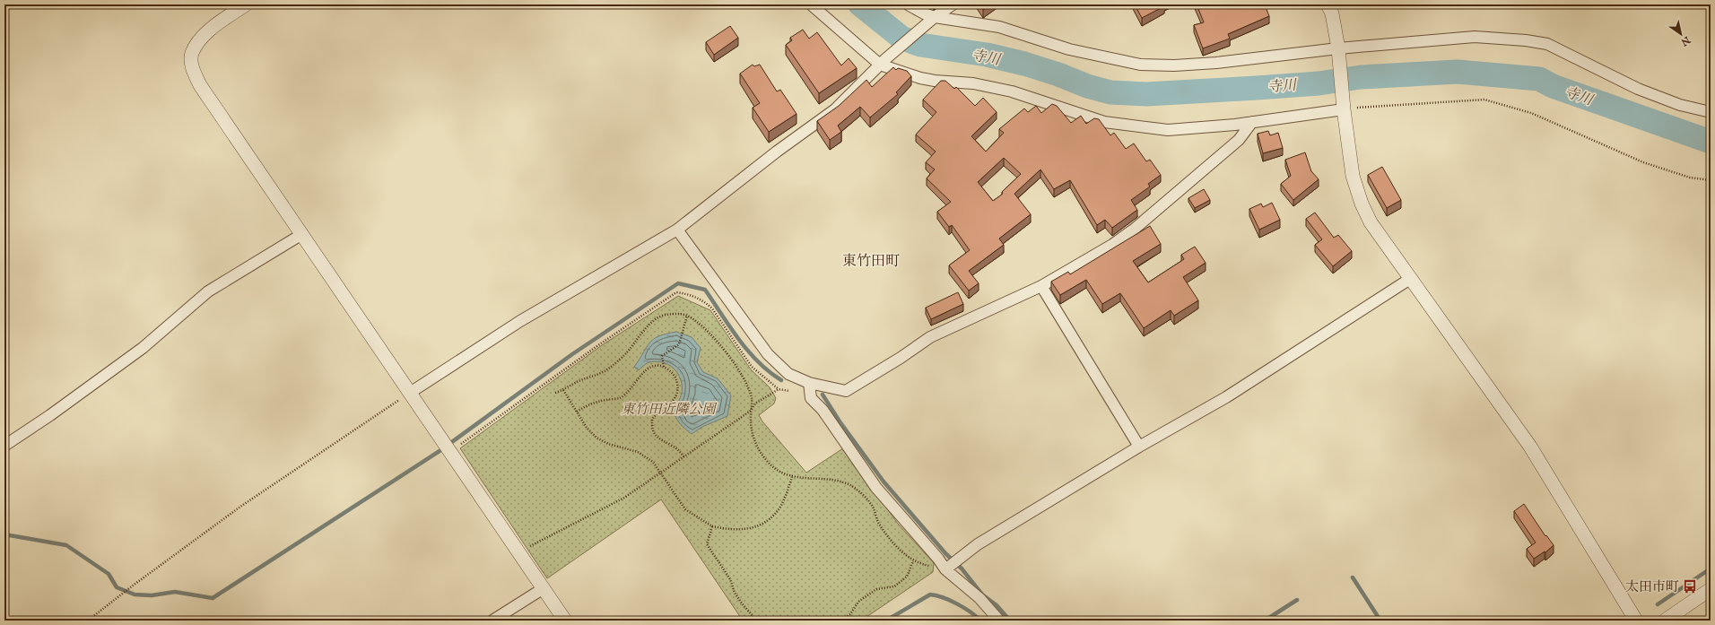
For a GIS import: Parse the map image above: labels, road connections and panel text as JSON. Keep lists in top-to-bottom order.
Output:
{
  "districts": ["東竹田町"],
  "water": ["寺川"],
  "parks": ["東竹田近隣公園"],
  "places": {
    "bus stop": ["太田市町"]
  },
  "north": "bottom right"
}
